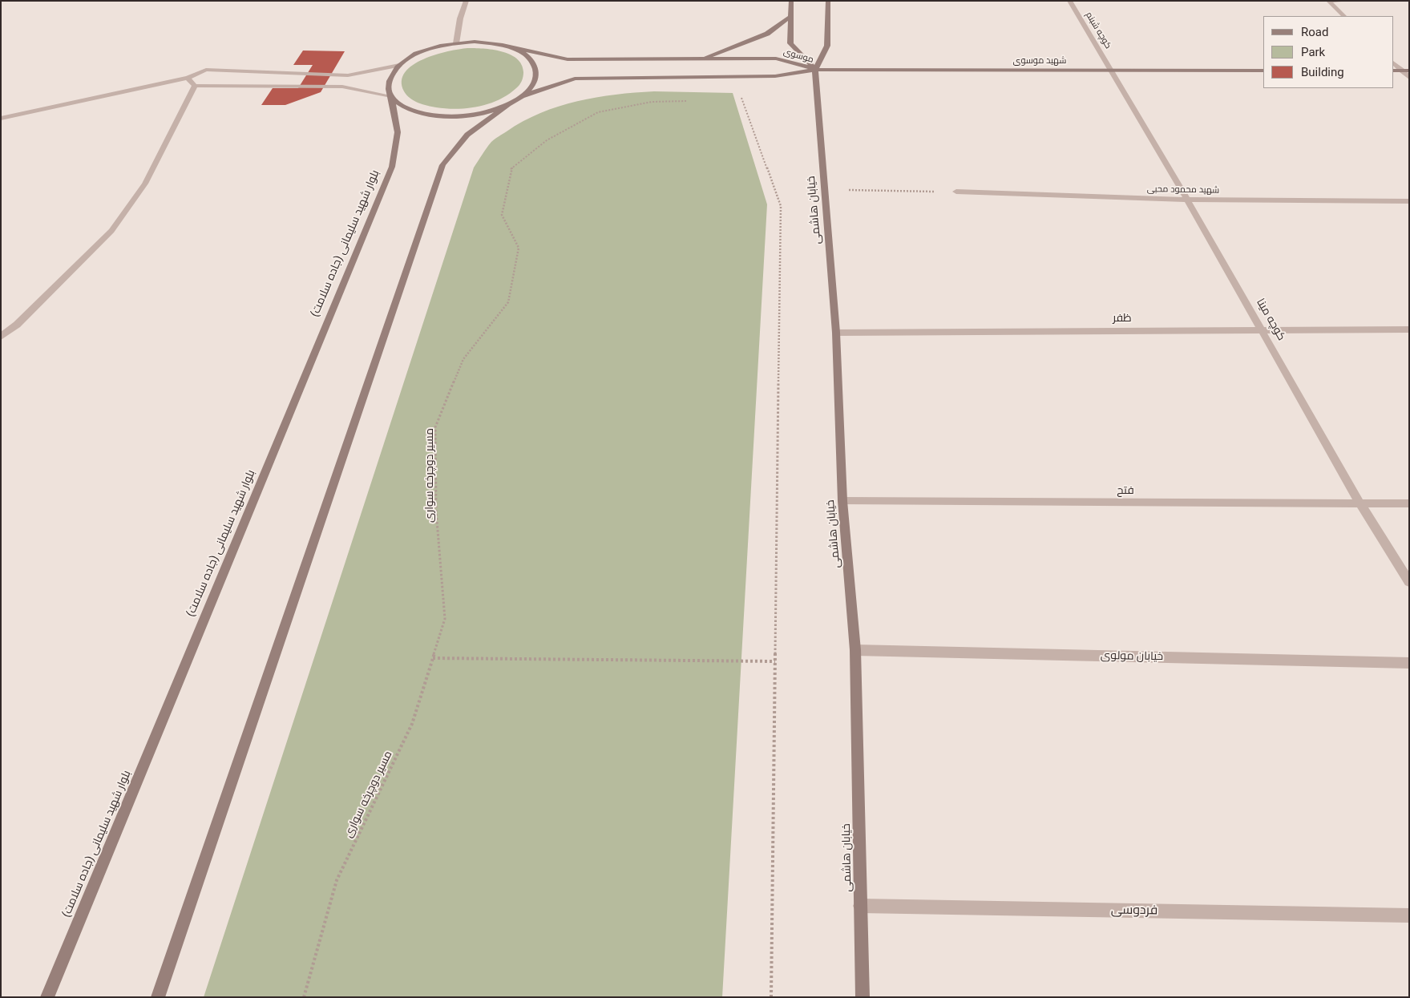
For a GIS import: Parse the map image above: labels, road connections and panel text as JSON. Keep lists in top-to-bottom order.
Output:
{
  "streets": {
    "main road": [
      "موسوی",
      "شهید موسوی",
      "خیابان هاشمی",
      "بلوار شهید سلیمانی (جاده سلامت)"
    ],
    "street": [
      "کوچه شبنم",
      "شهید محمود محبی",
      "ظفر",
      "کوچه مینا",
      "فتح",
      "خیابان مولوی",
      "فردوسی"
    ],
    "path": ["مسیر دوچرخه سواری"]
  },
  "crossings": [
    ["کوچه شبنم", "شهید موسوی"],
    ["کوچه شبنم", "کوچه مینا"],
    ["موسوی", "شهید موسوی"],
    ["موسوی", "خیابان هاشمی"],
    ["شهید موسوی", "خیابان هاشمی"],
    ["شهید موسوی", "کوچه مینا"],
    ["شهید محمود محبی", "کوچه مینا"],
    ["خیابان هاشمی", "ظفر"],
    ["خیابان هاشمی", "فتح"],
    ["خیابان هاشمی", "خیابان مولوی"],
    ["خیابان هاشمی", "فردوسی"],
    ["ظفر", "کوچه مینا"],
    ["کوچه مینا", "فتح"]
  ],
  "legend": ["Road", "Park", "Building"]
}
